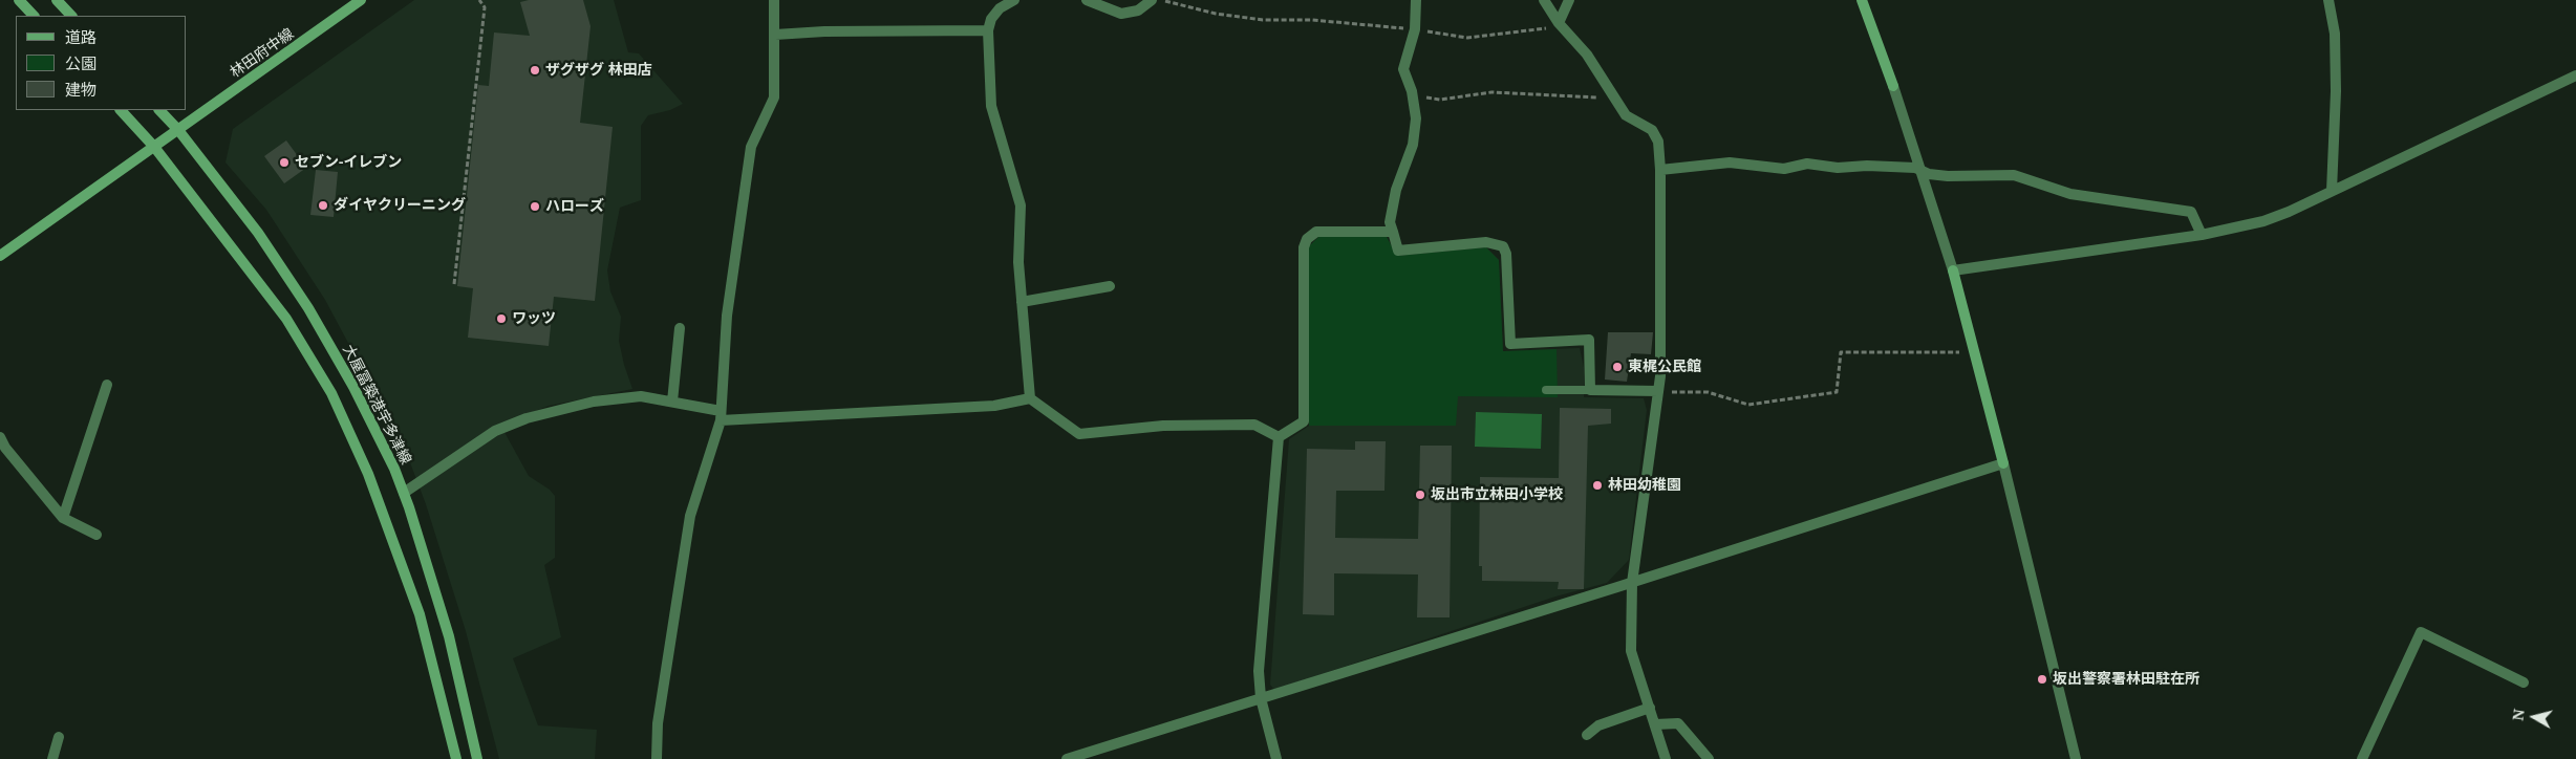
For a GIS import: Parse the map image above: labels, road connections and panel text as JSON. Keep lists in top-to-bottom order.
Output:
{
  "streets": {
    "main road": ["林田府中線", "大屋冨築港宇多津線"]
  },
  "crossings": [
    ["林田府中線", "大屋冨築港宇多津線"]
  ],
  "places": [
    "ザグザグ 林田店",
    "セブン-イレブン",
    "ダイヤクリーニング",
    "ハローズ",
    "ワッツ",
    "東梶公民館",
    "林田幼稚園",
    "坂出市立林田小学校",
    "坂出警察署林田駐在所"
  ],
  "legend": ["道路", "公園", "建物"],
  "north": "left"
}
